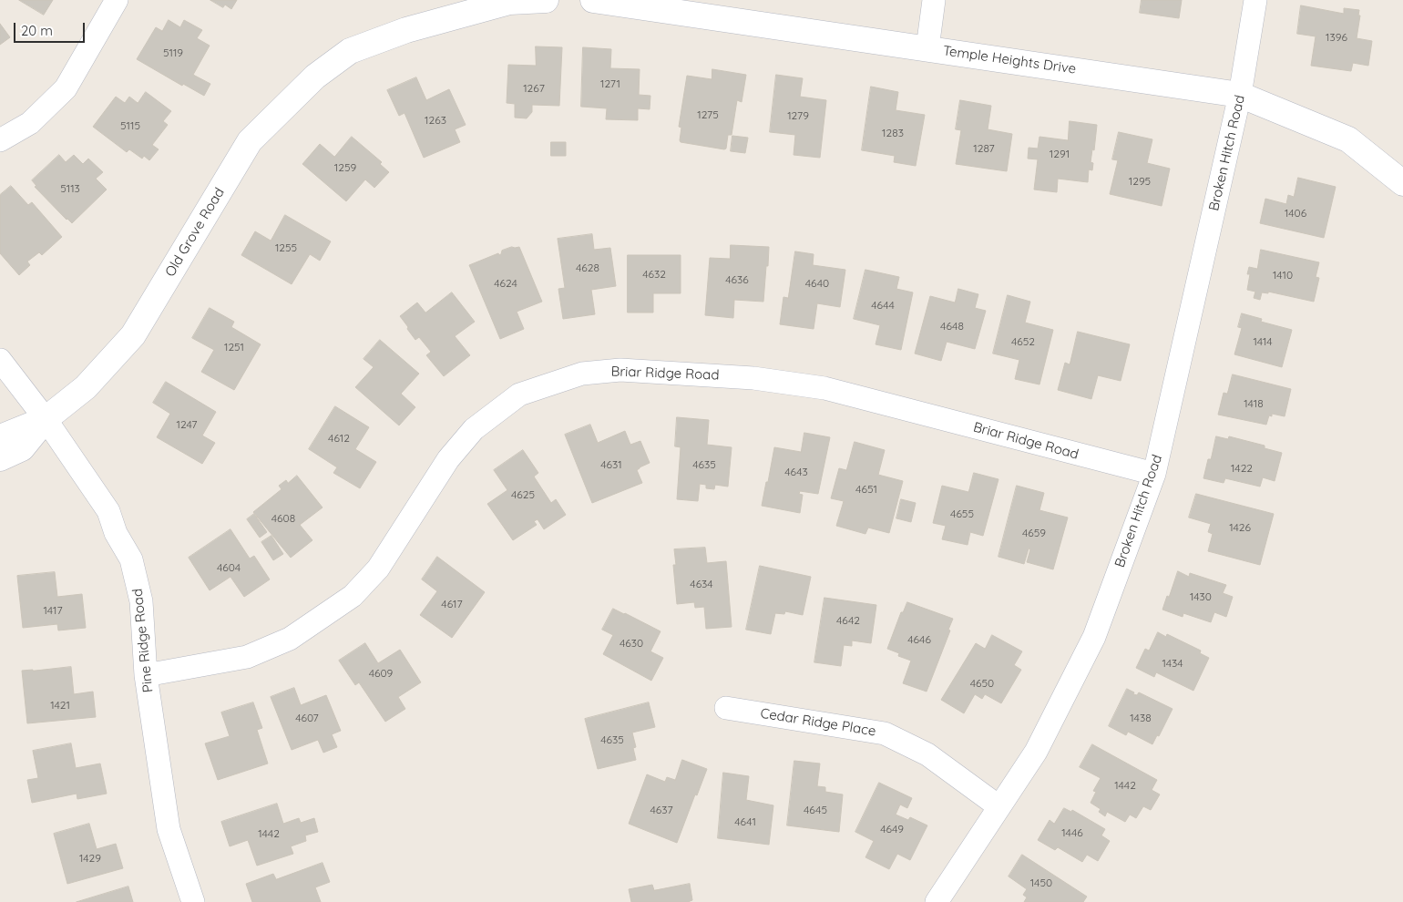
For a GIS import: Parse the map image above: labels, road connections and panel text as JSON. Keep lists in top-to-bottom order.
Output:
{
  "streets": {
    "street": [
      "Temple Heights Drive",
      "Broken Hitch Road",
      "Old Grove Road",
      "Briar Ridge Road",
      "Pine Ridge Road",
      "Cedar Ridge Place"
    ]
  },
  "crossings": [
    ["Temple Heights Drive", "Broken Hitch Road"],
    ["Broken Hitch Road", "Briar Ridge Road"],
    ["Broken Hitch Road", "Cedar Ridge Place"],
    ["Old Grove Road", "Pine Ridge Road"],
    ["Briar Ridge Road", "Pine Ridge Road"]
  ],
  "house_numbers": [
    "1396",
    "5119",
    "1271",
    "1267",
    "1275",
    "1279",
    "1263",
    "5115",
    "1283",
    "1287",
    "1291",
    "1259",
    "1295",
    "5113",
    "1406",
    "1255",
    "4628",
    "4632",
    "1410",
    "4636",
    "4624",
    "4640",
    "4644",
    "4648",
    "4652",
    "1414",
    "1251",
    "1418",
    "1247",
    "4612",
    "4631",
    "4635",
    "1422",
    "4643",
    "4651",
    "4625",
    "4655",
    "4608",
    "1426",
    "4659",
    "4604",
    "4634",
    "1430",
    "4617",
    "1417",
    "4642",
    "4646",
    "4630",
    "1434",
    "4609",
    "4650",
    "1421",
    "4607",
    "1438",
    "4635",
    "1442",
    "4637",
    "4645",
    "4641",
    "4649",
    "1446",
    "1442",
    "1429",
    "1450"
  ],
  "scale_bar": "20 m"
}
